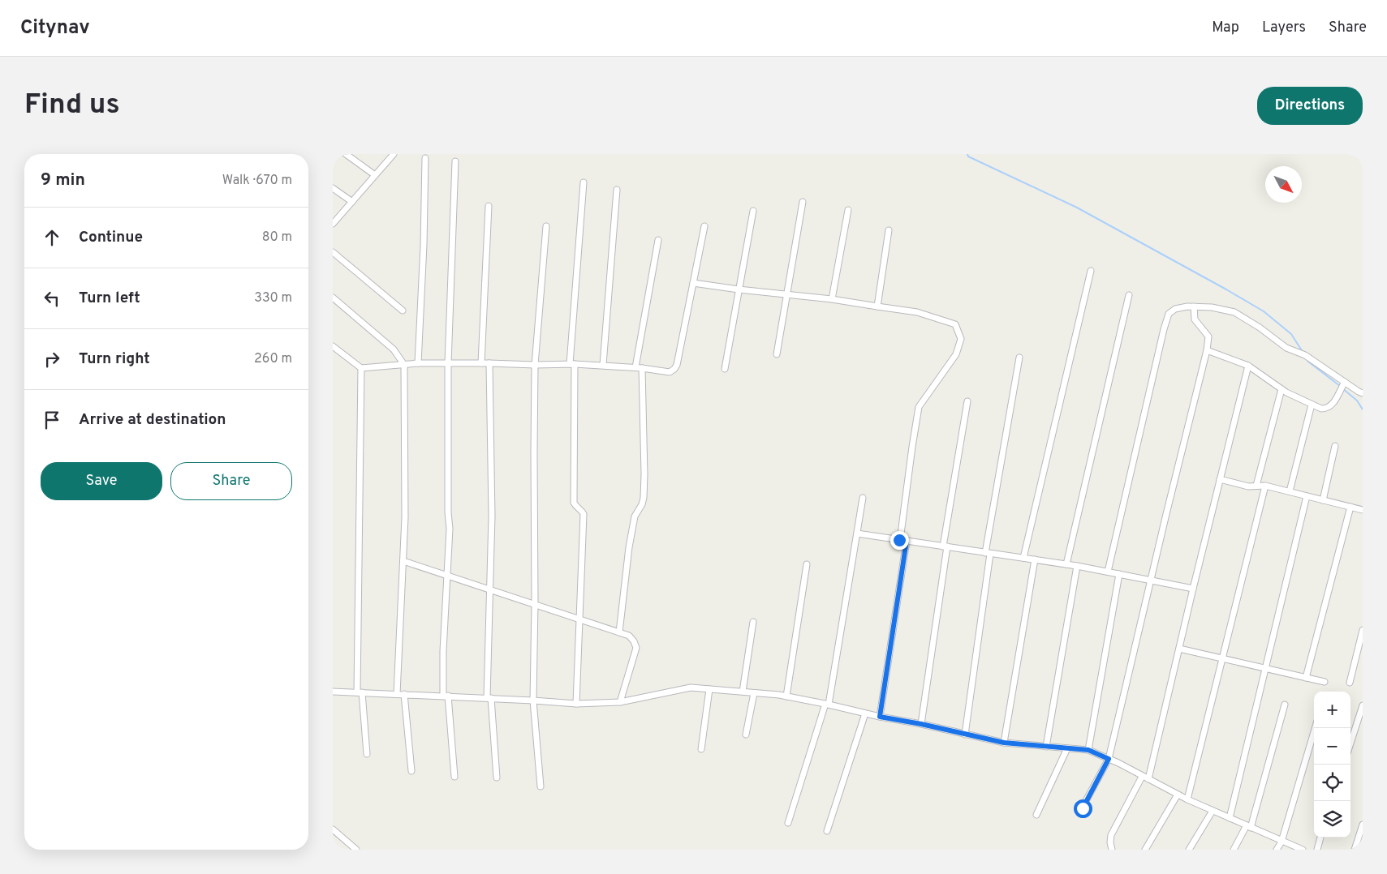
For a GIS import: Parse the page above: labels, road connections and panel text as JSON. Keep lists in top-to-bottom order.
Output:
{
  "north": "bottom right",
  "page": {
    "header": "Citynav",
    "nav": ["Map", "Layers", "Share"],
    "buttons": [
      "Directions",
      ["Save", "Share"]
    ],
    "title": "Find us",
    "heading": ["9 min", "Walk · 670 m"],
    "list": [
      ["Continue", "80 m"],
      ["Turn left", "330 m"],
      ["Turn right", "260 m"],
      "Arrive at destination"
    ],
    "map_buttons": ["+", "−"]
  }
}
